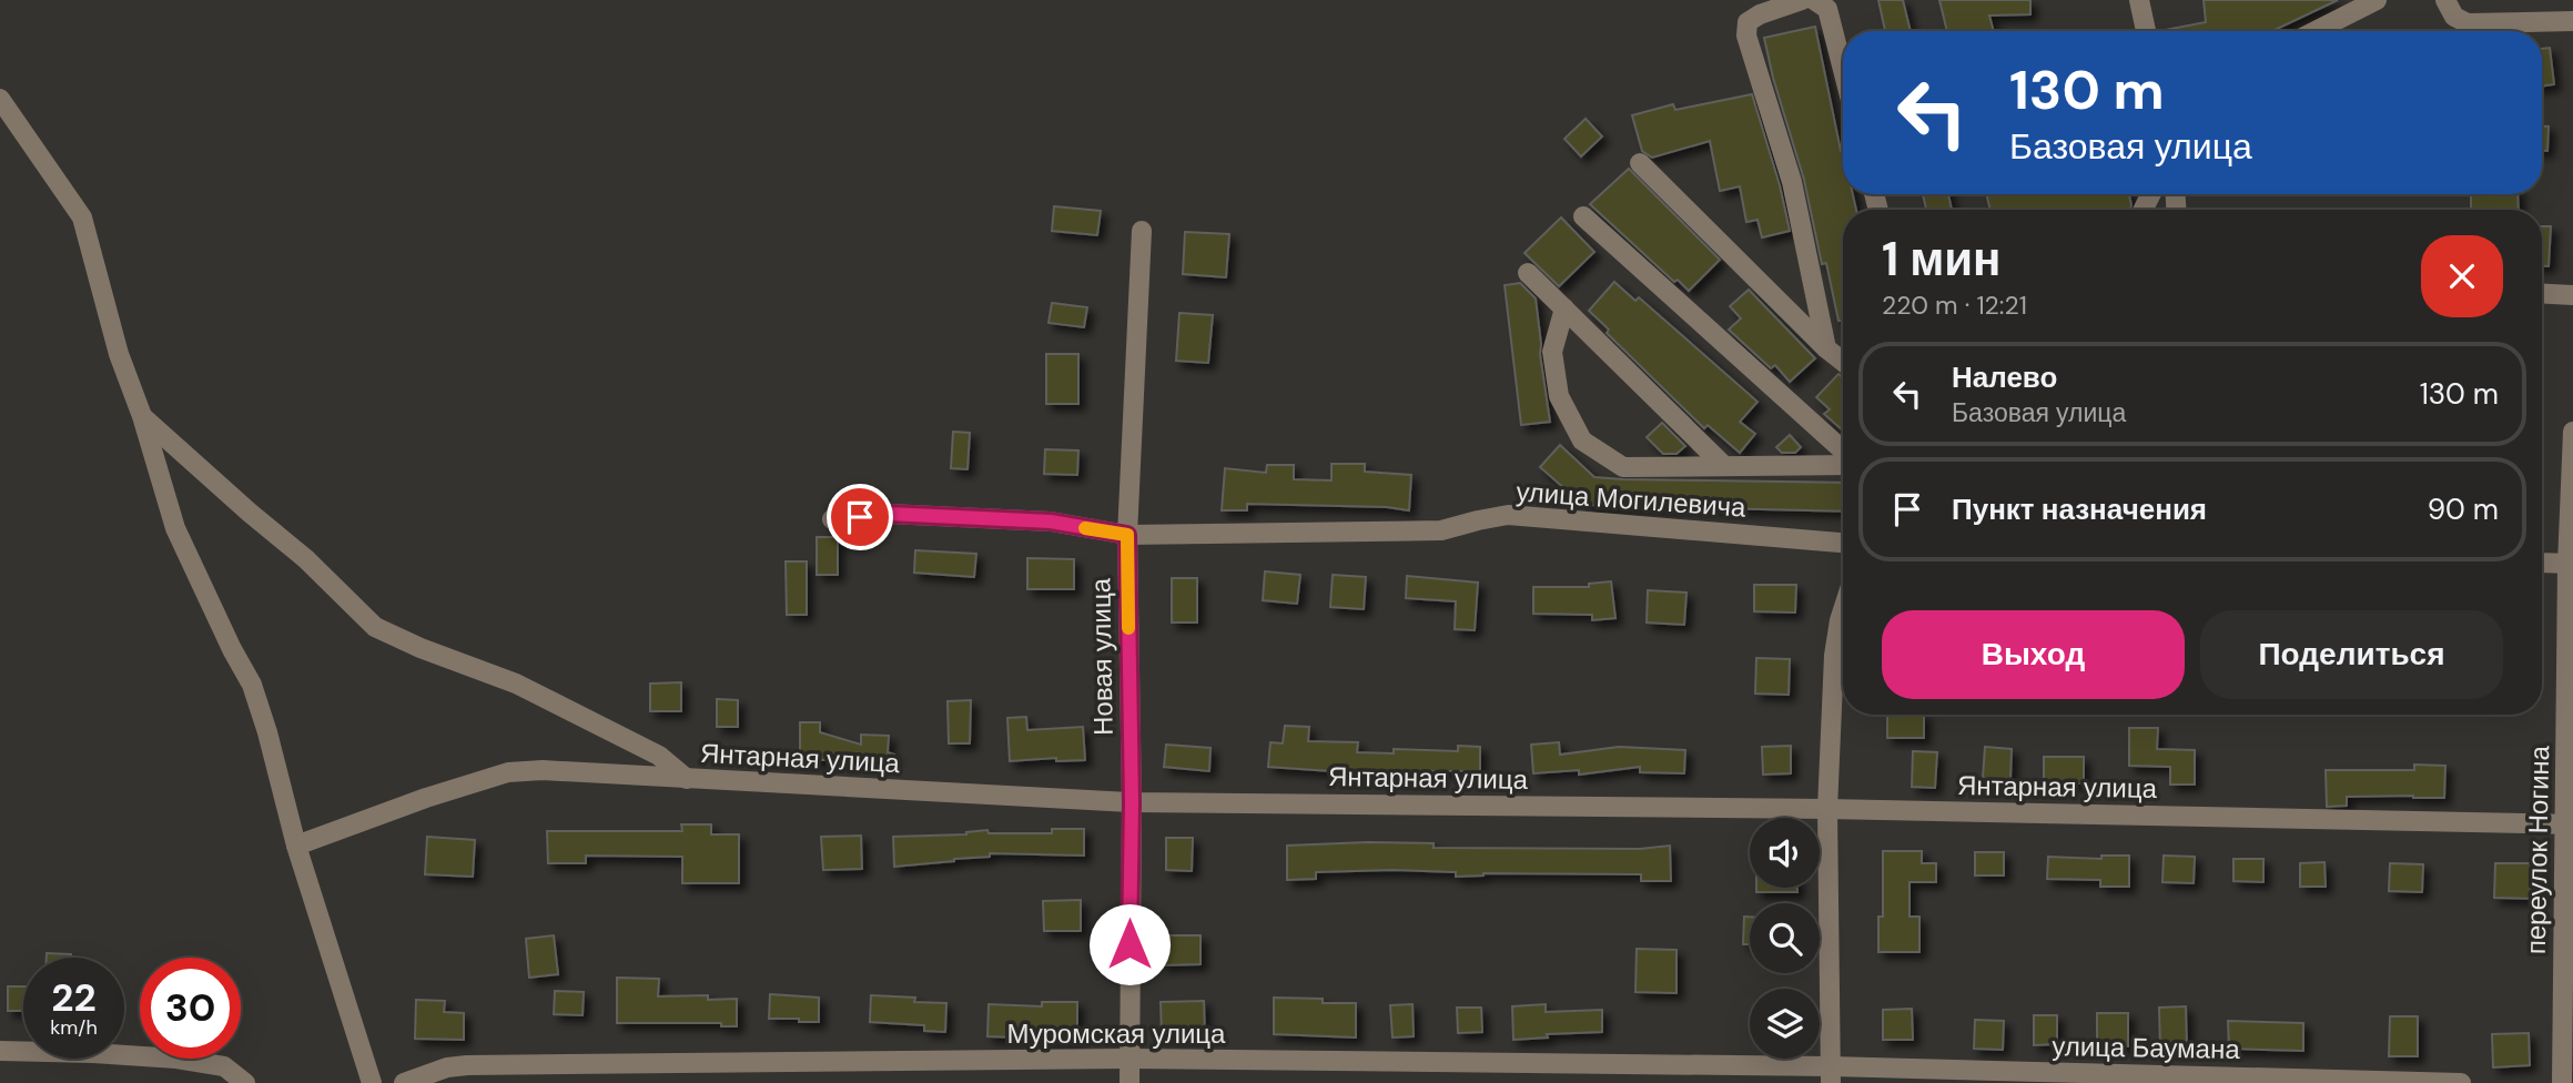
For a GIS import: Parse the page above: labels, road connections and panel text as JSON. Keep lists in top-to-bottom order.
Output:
{
  "streets": {
    "street": [
      "улица Могилевича",
      "Новая улица",
      "Янтарная улица",
      "переулок Ногина",
      "Муромская улица",
      "улица Баумана"
    ]
  },
  "crossings": [
    ["улица Могилевича", "Новая улица"],
    ["Новая улица", "Янтарная улица"],
    ["Новая улица", "Муромская улица"],
    ["Янтарная улица", "переулок Ногина"],
    ["Муромская улица", "улица Баумана"]
  ],
  "page": {
    "turn": ["130 m", "Базовая улица"],
    "heading": ["1 мин", "220 m · 12:21"],
    "list": [
      {
        "name": "Налево",
        "note": "Базовая улица",
        "value": "130 m"
      },
      {
        "name": "Пункт назначения",
        "value": "90 m"
      }
    ],
    "buttons": ["Выход", "Поделиться"],
    "speed": "22 km/h",
    "limit": "30"
  }
}
